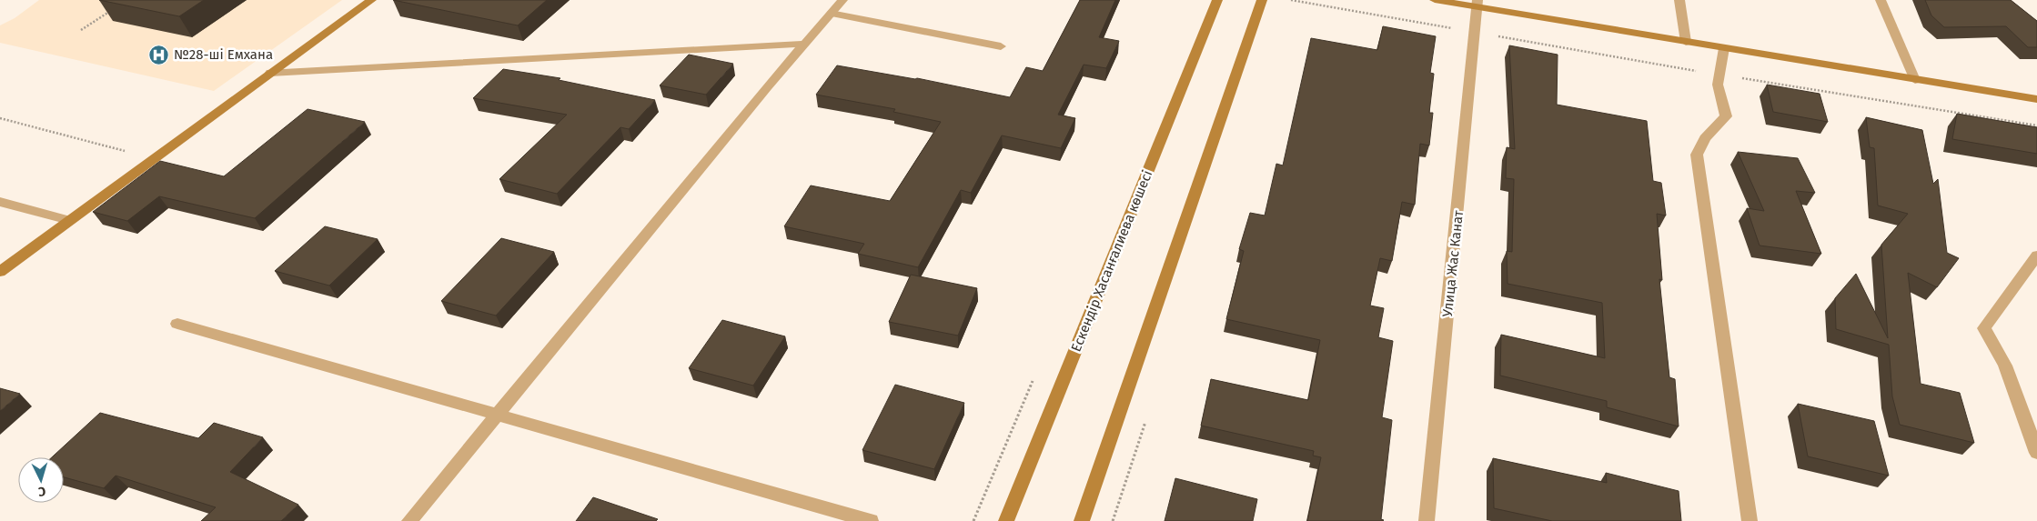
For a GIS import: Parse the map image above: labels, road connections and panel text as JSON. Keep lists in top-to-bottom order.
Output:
{
  "streets": {
    "street": ["Ескендір Хасанғалиева көшесі", "Улица Жас Канат"]
  },
  "places": {
    "hospital": ["№28-ші Емхана"]
  },
  "north": "bottom"
}
